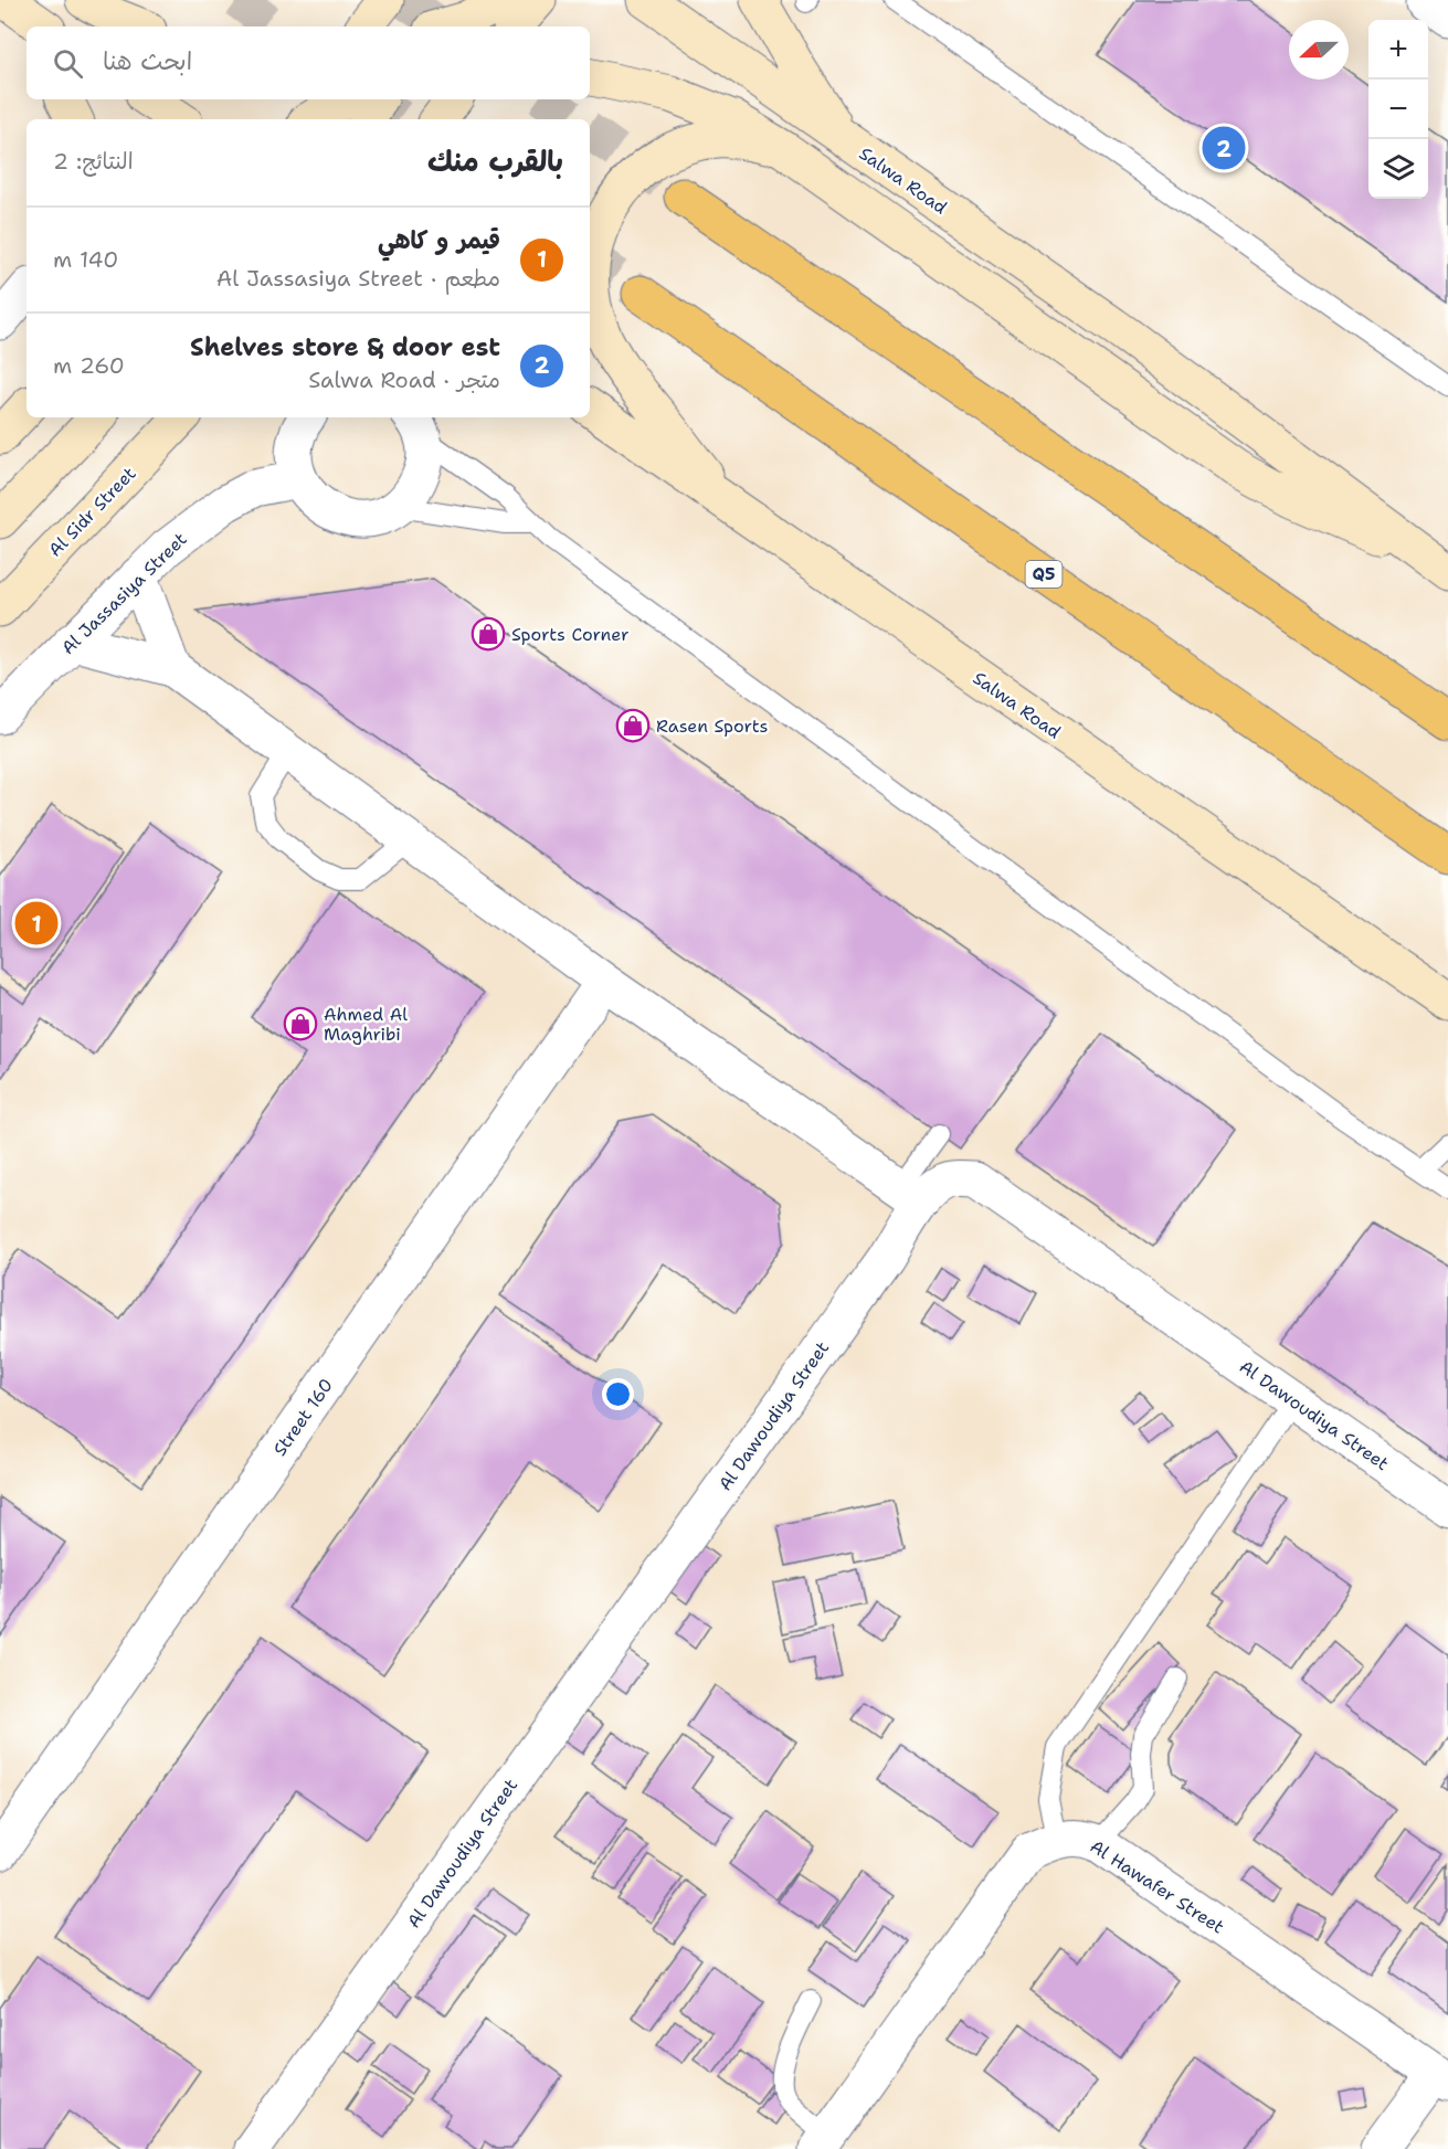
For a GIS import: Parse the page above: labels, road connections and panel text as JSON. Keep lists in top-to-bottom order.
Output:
{
  "streets": {
    "highway": ["Q5"],
    "main road": ["Salwa Road", "Al Sidr Street"],
    "street": [
      "Al Jassasiya Street",
      "Al Dawoudiya Street",
      "Street 160",
      "Al Hawafer Street"
    ]
  },
  "places": {
    "shop": ["Sports Corner", "Rasen Sports", "Ahmed Al Maghribi"]
  },
  "north": "left",
  "page": {
    "map_buttons": ["+", "−"],
    "search": "ابحث هنا",
    "heading": ["بالقرب منك", "النتائج: 2"],
    "pins": ["2", "1"],
    "list": [
      {
        "mark": "1",
        "name": "قيمر و كاهي",
        "note": "مطعم · Al Jassasiya Street",
        "value": "140 m"
      },
      {
        "mark": "2",
        "name": "Shelves store & door est",
        "note": "متجر · Salwa Road",
        "value": "260 m"
      }
    ]
  }
}
